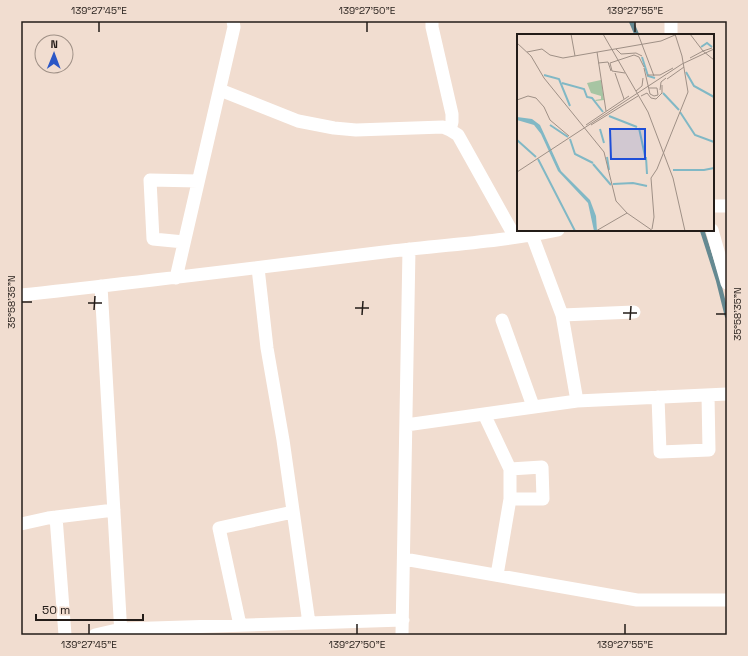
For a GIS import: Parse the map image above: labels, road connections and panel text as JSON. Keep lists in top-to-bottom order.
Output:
{
  "scale_bar": "50 m",
  "north": "top",
  "coordinates": [
    "139°27'45\"E",
    "139°27'50\"E",
    "139°27'55\"E",
    "35°58'35\"N"
  ]
}
